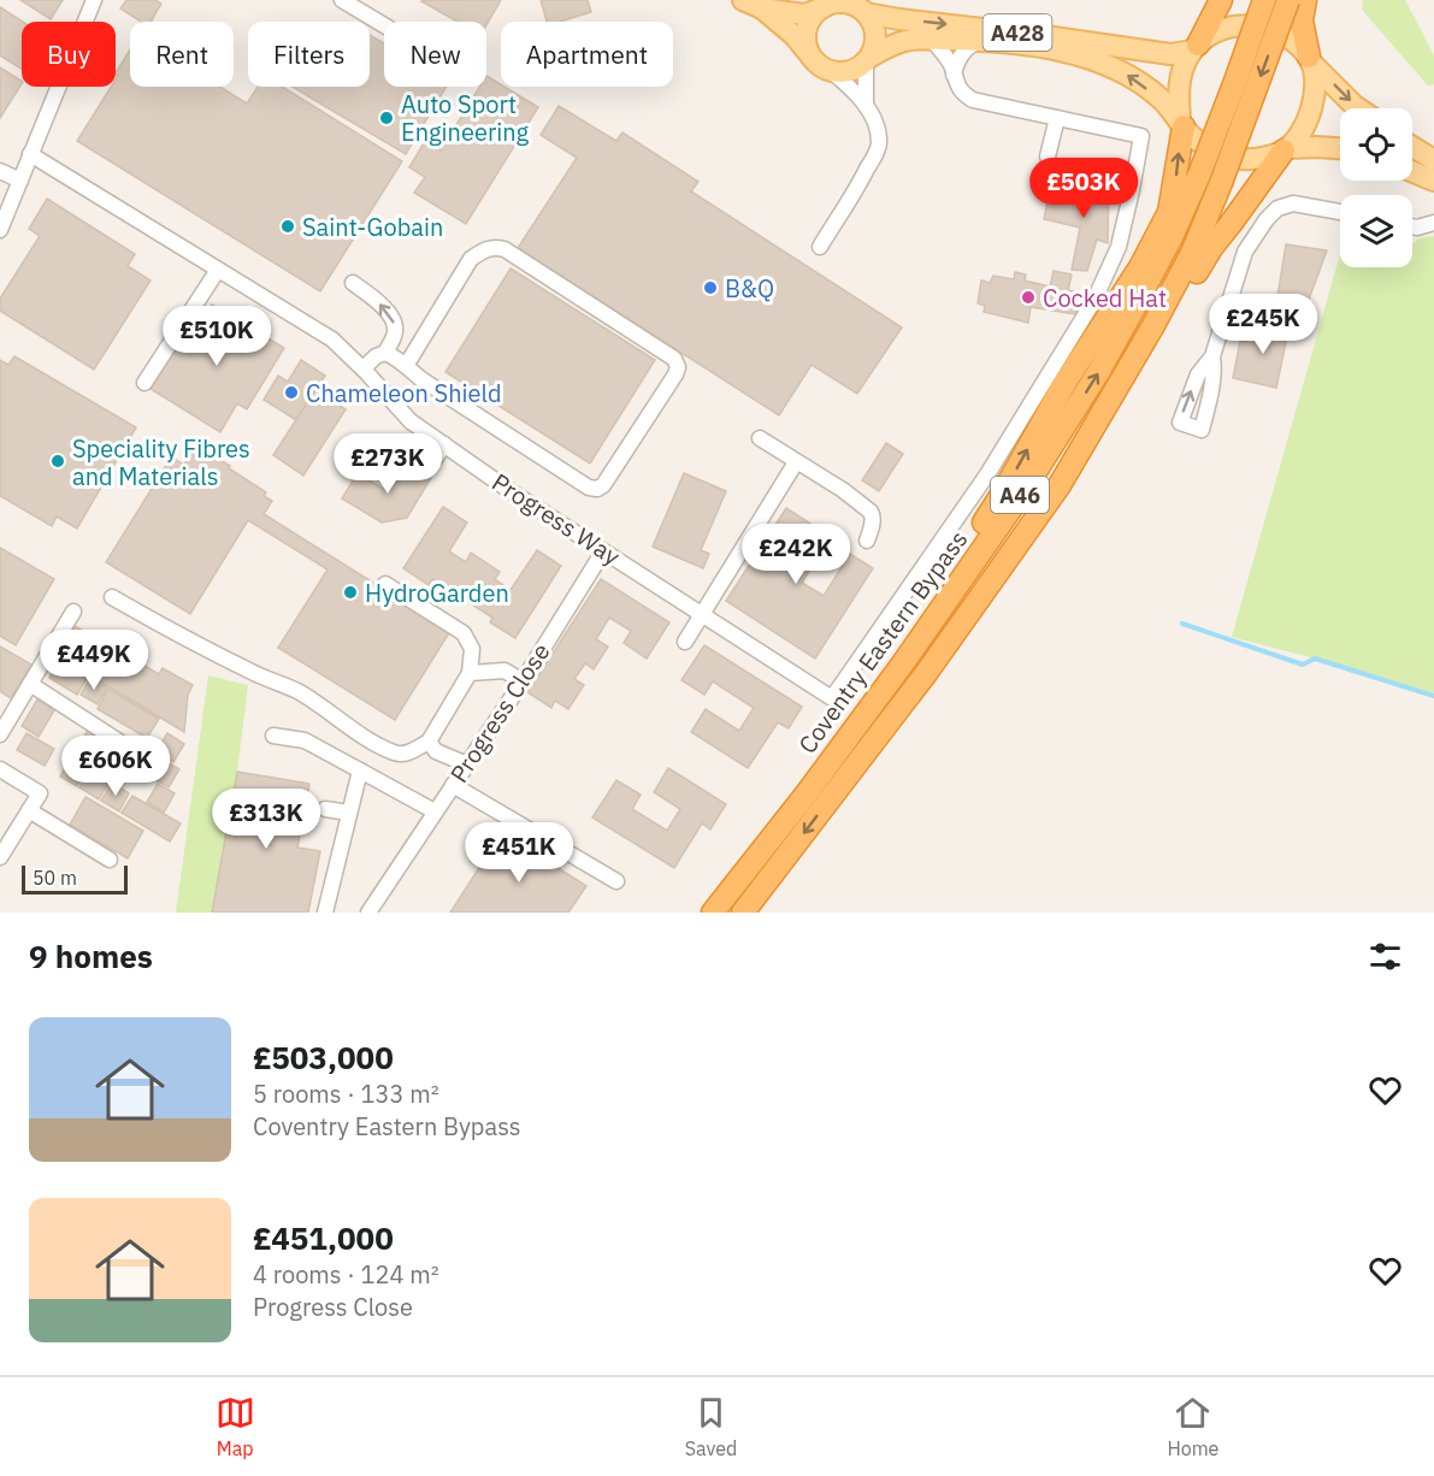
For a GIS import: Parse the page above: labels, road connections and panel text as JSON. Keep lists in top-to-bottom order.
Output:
{
  "streets": {
    "highway": ["A46", "Coventry Eastern Bypass"],
    "main road": ["A428"],
    "street": ["Progress Way", "Progress Close"]
  },
  "crossings": [
    ["Progress Way", "Progress Close"]
  ],
  "places": [
    "Auto Sport Engineering",
    "Saint-Gobain",
    "B&Q",
    "Cocked Hat",
    "Chameleon Shield",
    "Speciality Fibres and Materials",
    "HydroGarden"
  ],
  "scale_bar": "50 m",
  "page": {
    "chip": [
      "Buy",
      "Rent",
      "Filters",
      "New",
      "Apartment"
    ],
    "price": [
      "£503K",
      "£245K",
      "£510K",
      "£273K",
      "£242K",
      "£449K",
      "£606K",
      "£313K",
      "£451K"
    ],
    "scale": "50 m",
    "heading": "9 homes",
    "list": [
      {
        "name": "£503,000",
        "note": "5 rooms · 133 m² · Coventry Eastern Bypass"
      },
      {
        "name": "£451,000",
        "note": "4 rooms · 124 m² · Progress Close"
      }
    ],
    "tabs": ["Map", "Saved", "Home"]
  }
}
